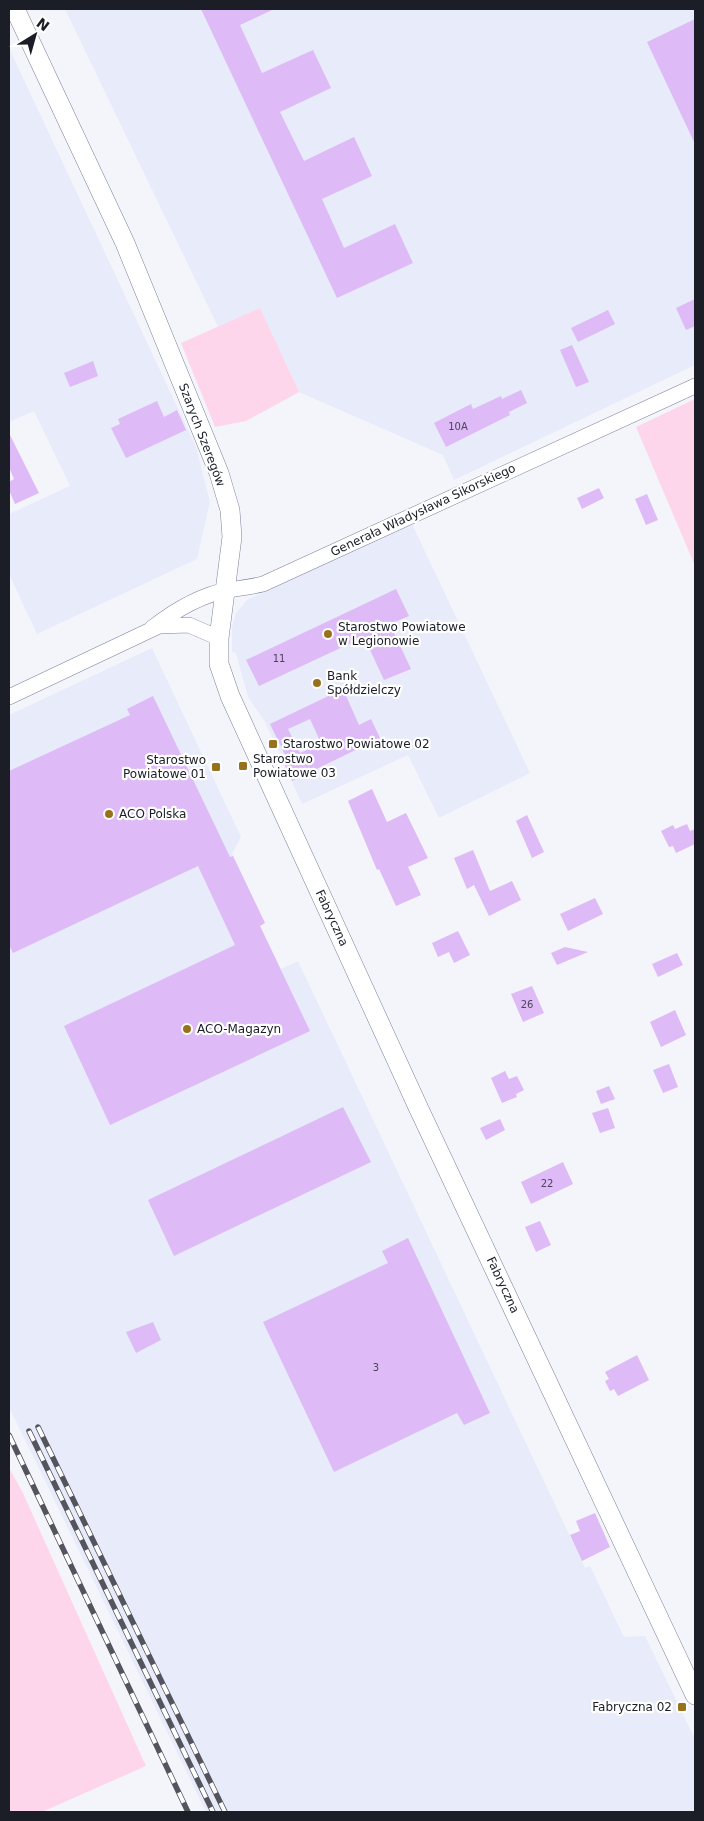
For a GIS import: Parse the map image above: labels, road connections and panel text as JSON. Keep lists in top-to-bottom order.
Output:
{
  "streets": {
    "street": ["Szarych Szeregów", "Generała Władysława Sikorskiego", "Fabryczna"]
  },
  "crossings": [
    ["Szarych Szeregów", "Generała Władysława Sikorskiego"],
    ["Szarych Szeregów", "Fabryczna"]
  ],
  "places": {
    "other": [
      "Starostwo Powiatowe w Legionowie",
      "Bank Spółdzielczy",
      "ACO Polska",
      "ACO-Magazyn"
    ],
    "transit": [
      "Starostwo Powiatowe 02",
      "Starostwo Powiatowe 03",
      "Starostwo Powiatowe 01",
      "Fabryczna 02"
    ]
  },
  "house_numbers": [
    "10A",
    "11",
    "26",
    "22",
    "3"
  ],
  "north": "top right"
}
